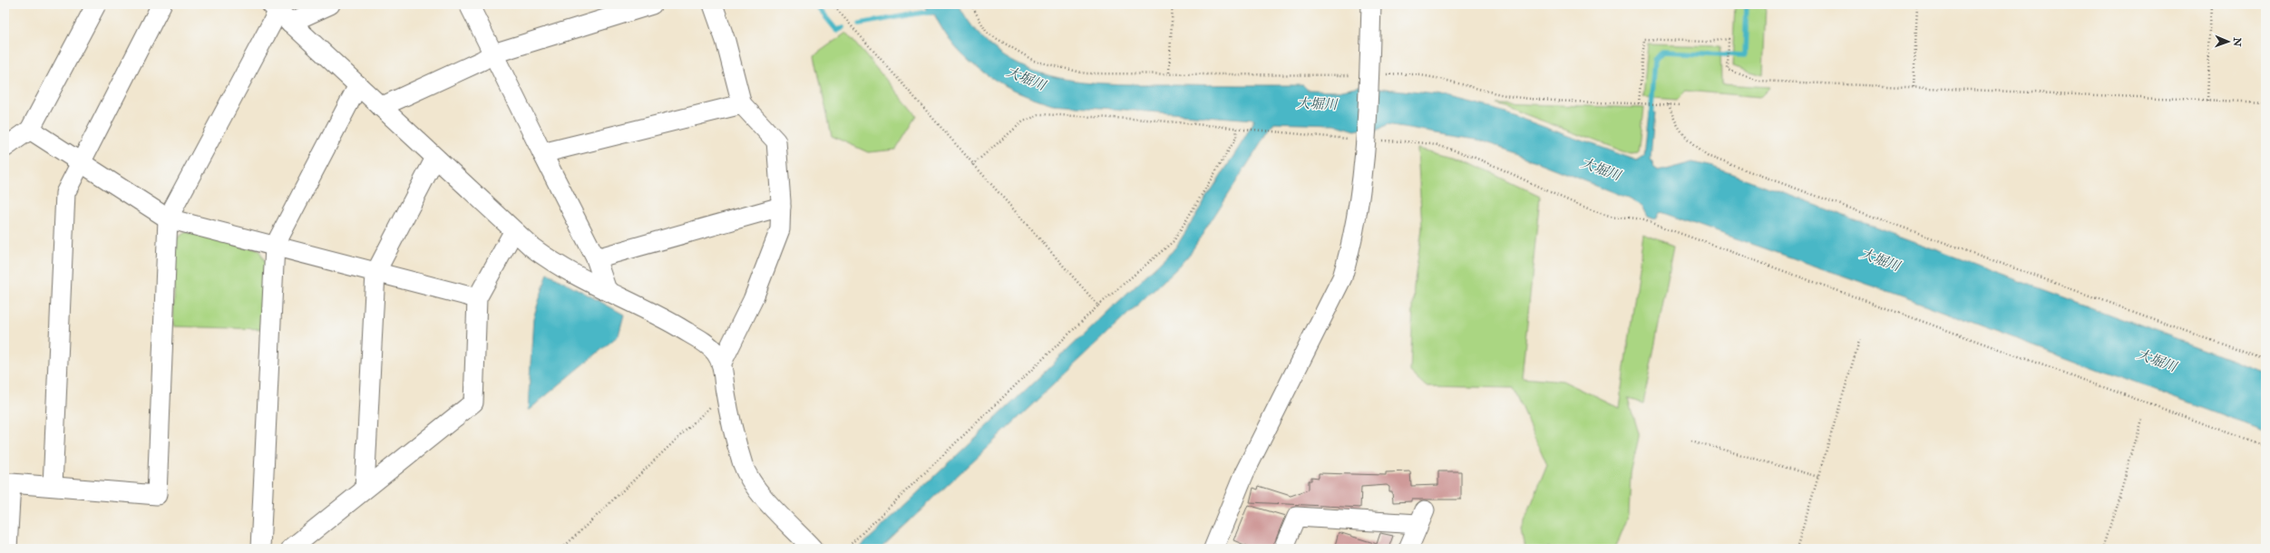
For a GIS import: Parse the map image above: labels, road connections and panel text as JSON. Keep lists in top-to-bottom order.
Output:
{
  "water": ["大堀川"],
  "north": "right"
}
